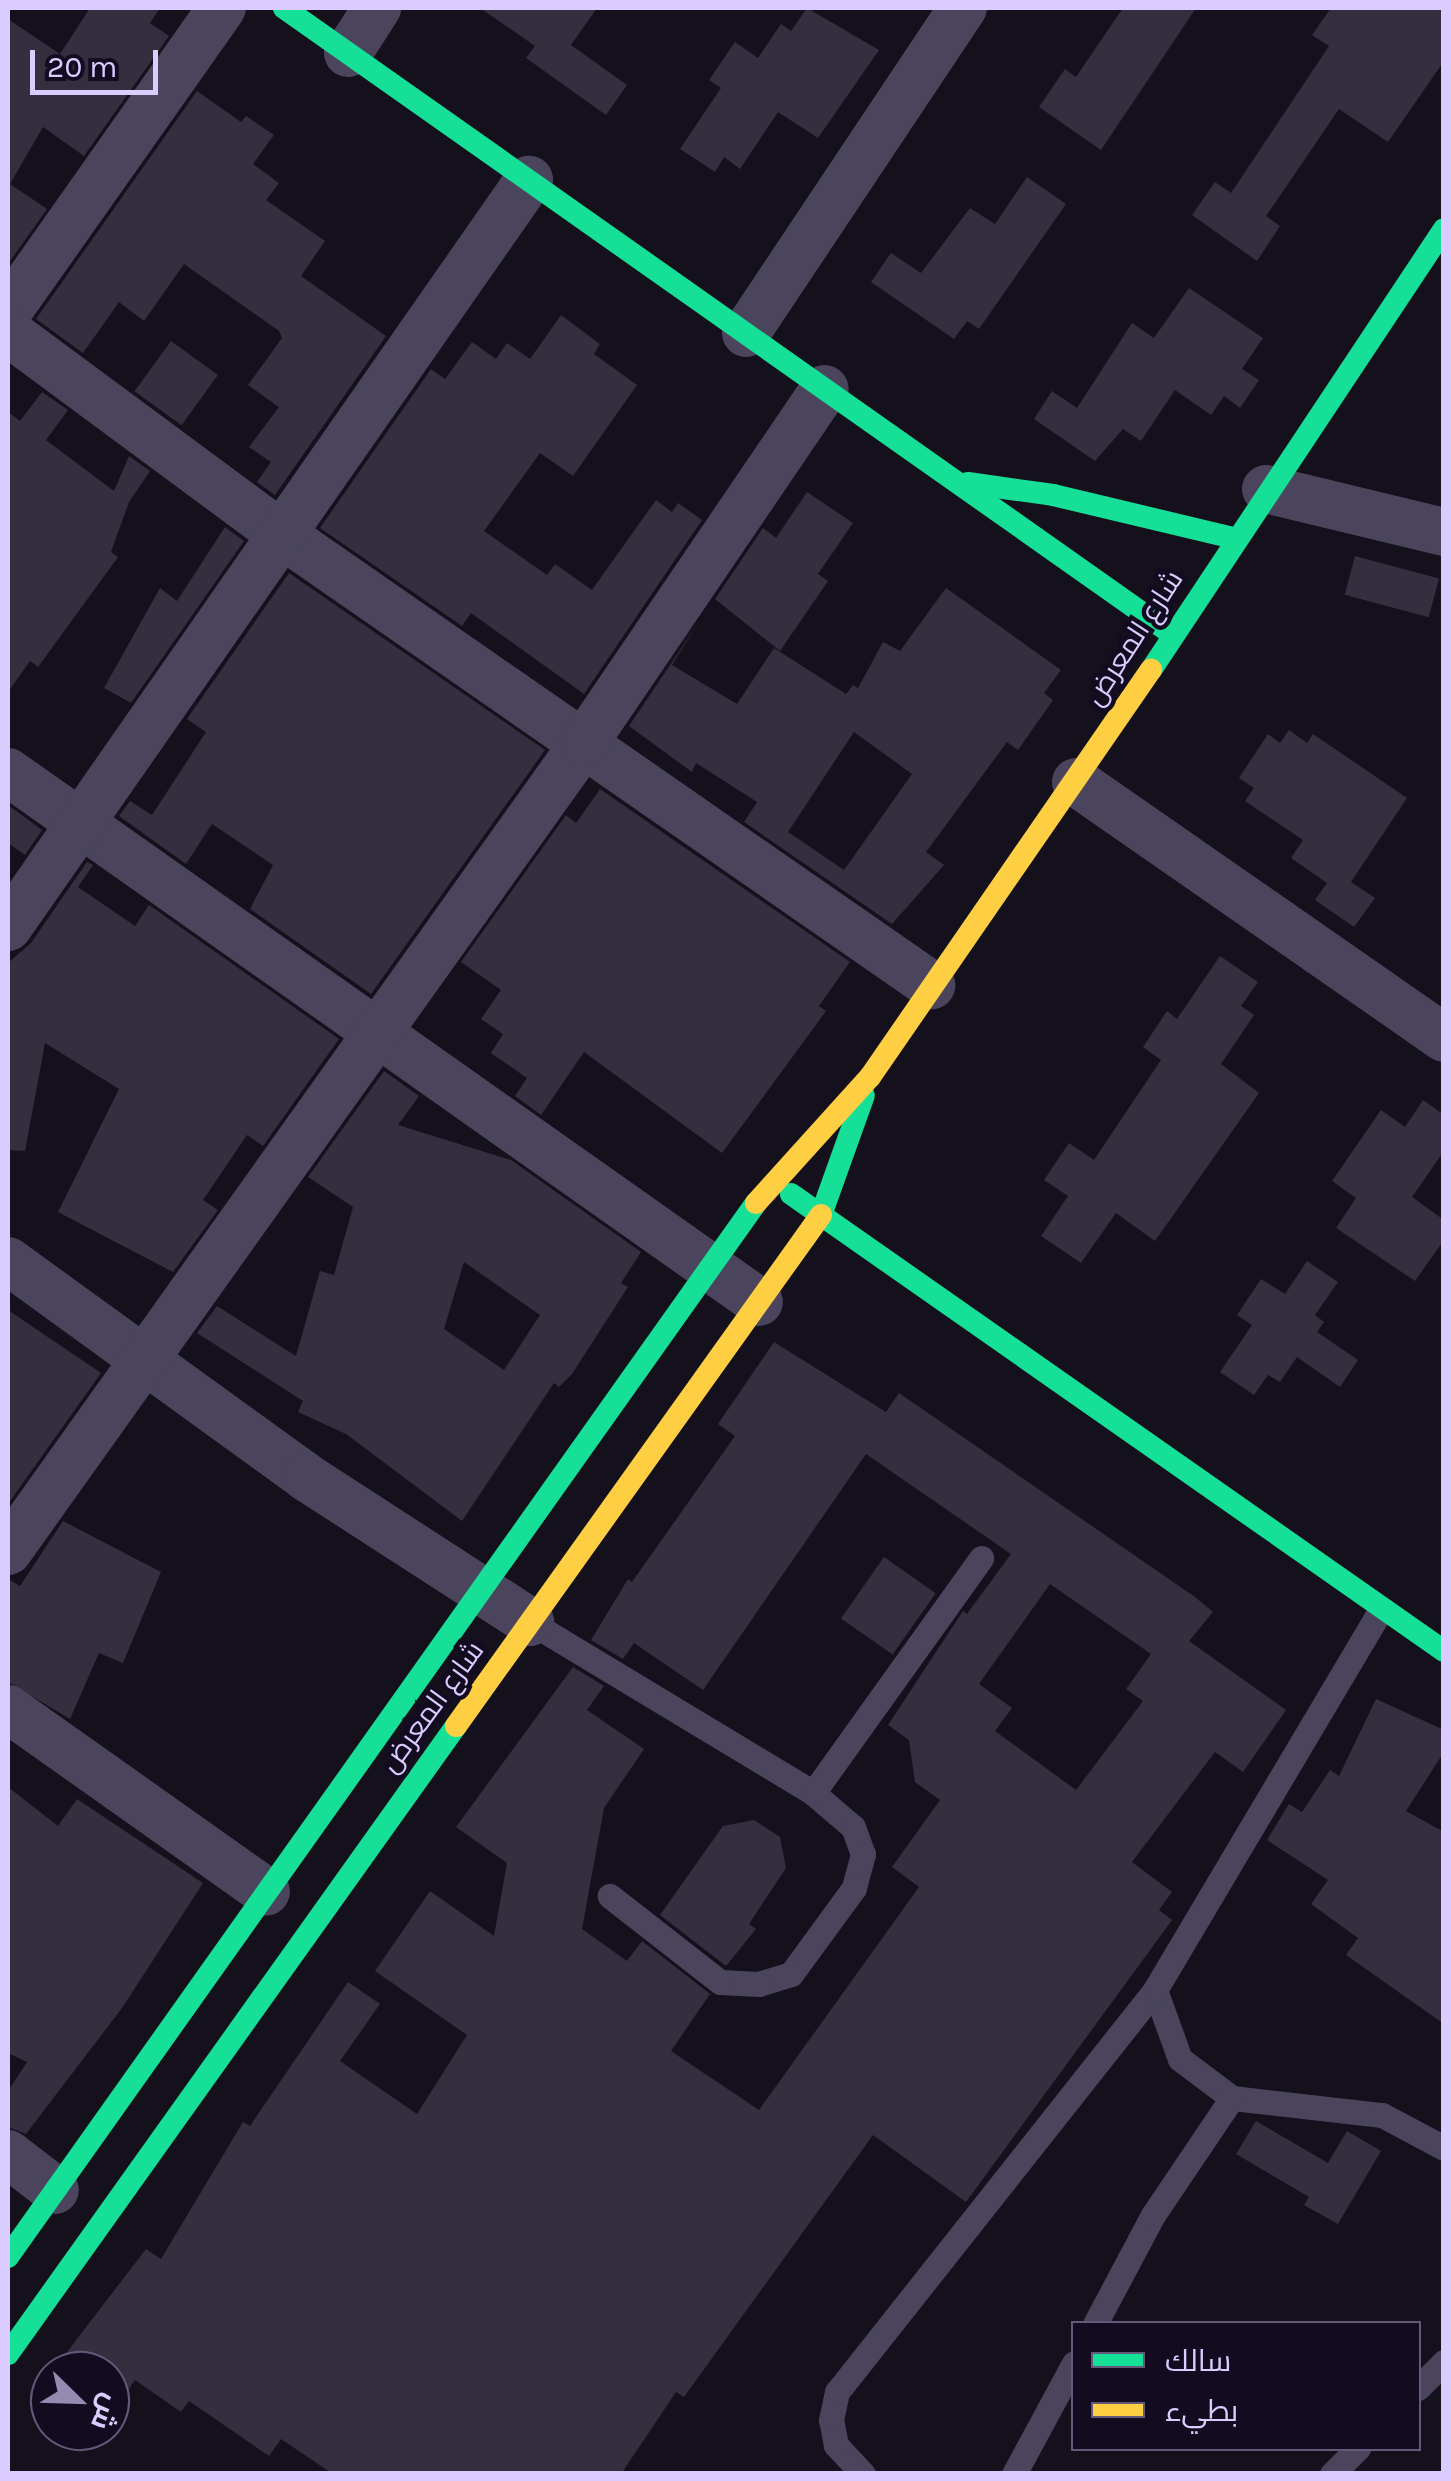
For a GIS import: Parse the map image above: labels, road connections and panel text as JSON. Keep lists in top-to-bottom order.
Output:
{
  "streets": {
    "main road": ["شارع المعرض"]
  },
  "legend": ["سالك", "بطيء"],
  "scale_bar": "20 m",
  "north": "bottom right"
}
